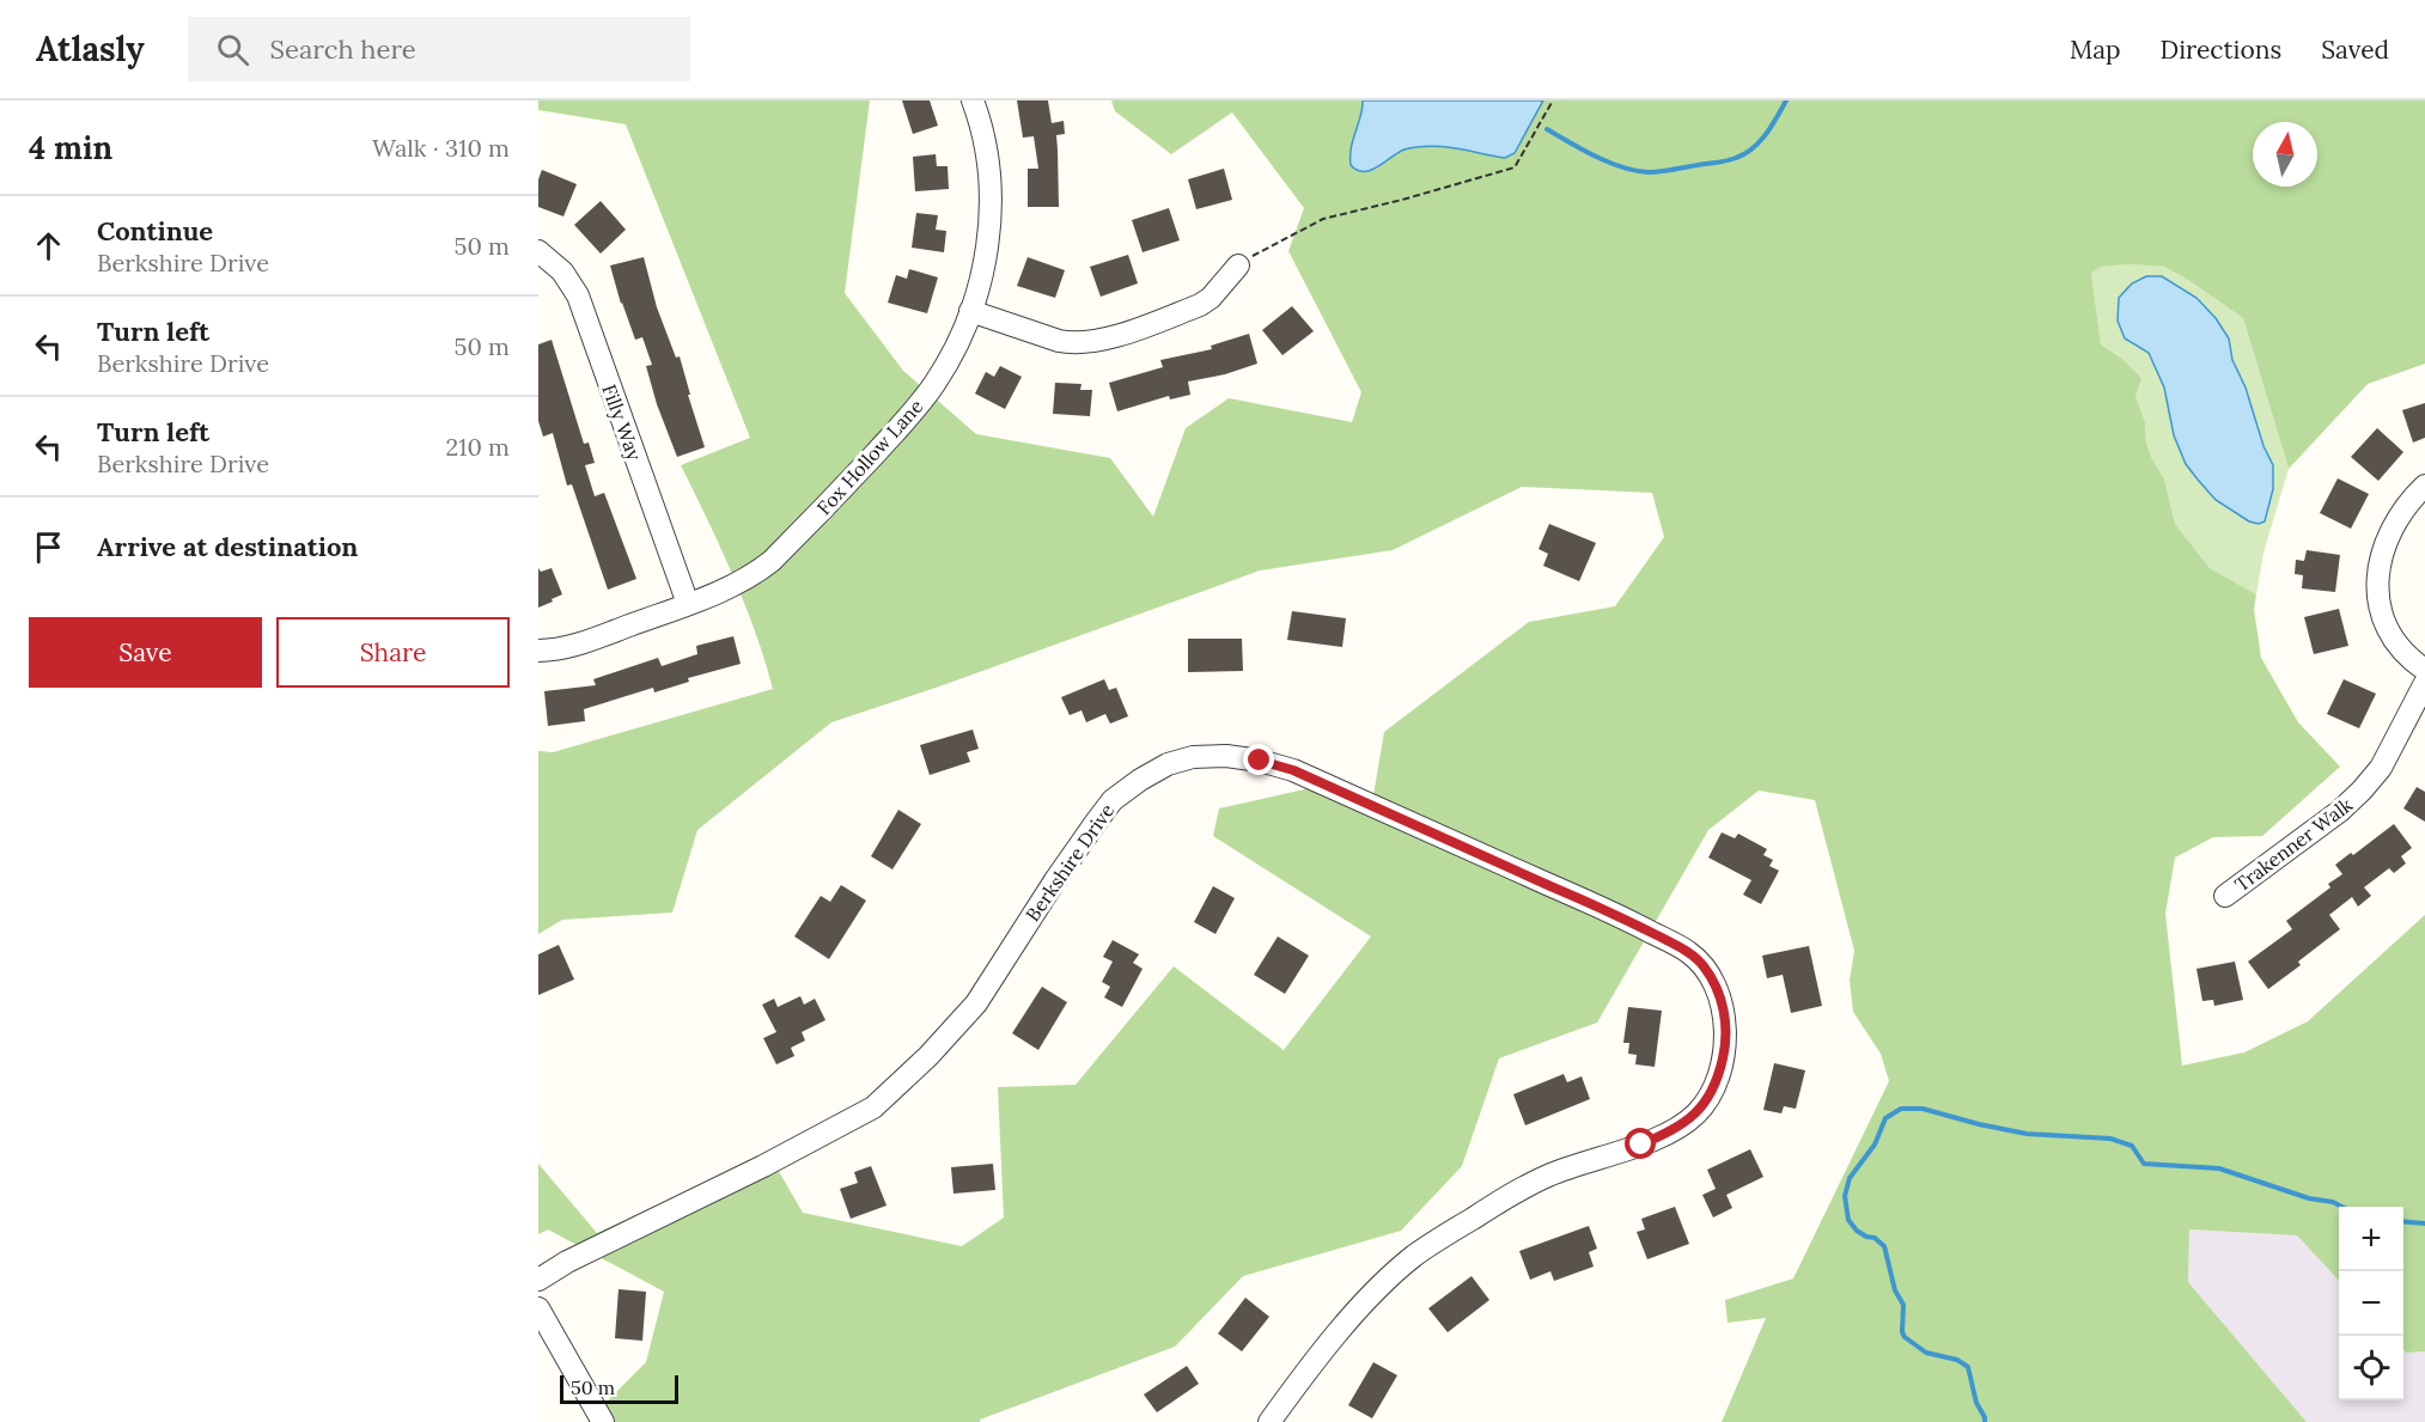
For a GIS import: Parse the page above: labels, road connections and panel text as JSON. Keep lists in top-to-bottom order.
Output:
{
  "streets": {
    "street": [
      "Filly Way",
      "Fox Hollow Lane",
      "Trakenner Walk",
      "Berkshire Drive"
    ]
  },
  "crossings": [
    ["Filly Way", "Fox Hollow Lane"]
  ],
  "scale_bar": "50 m",
  "north": "top",
  "page": {
    "header": "Atlasly",
    "search": "Search here",
    "nav": ["Map", "Directions", "Saved"],
    "heading": ["4 min", "Walk · 310 m"],
    "list": [
      ["Continue", "Berkshire Drive", "50 m"],
      ["Turn left", "Berkshire Drive", "50 m"],
      ["Turn left", "Berkshire Drive", "210 m"],
      "Arrive at destination"
    ],
    "buttons": ["Save", "Share"],
    "map_buttons": ["+", "−"],
    "scale": "50 m"
  }
}
